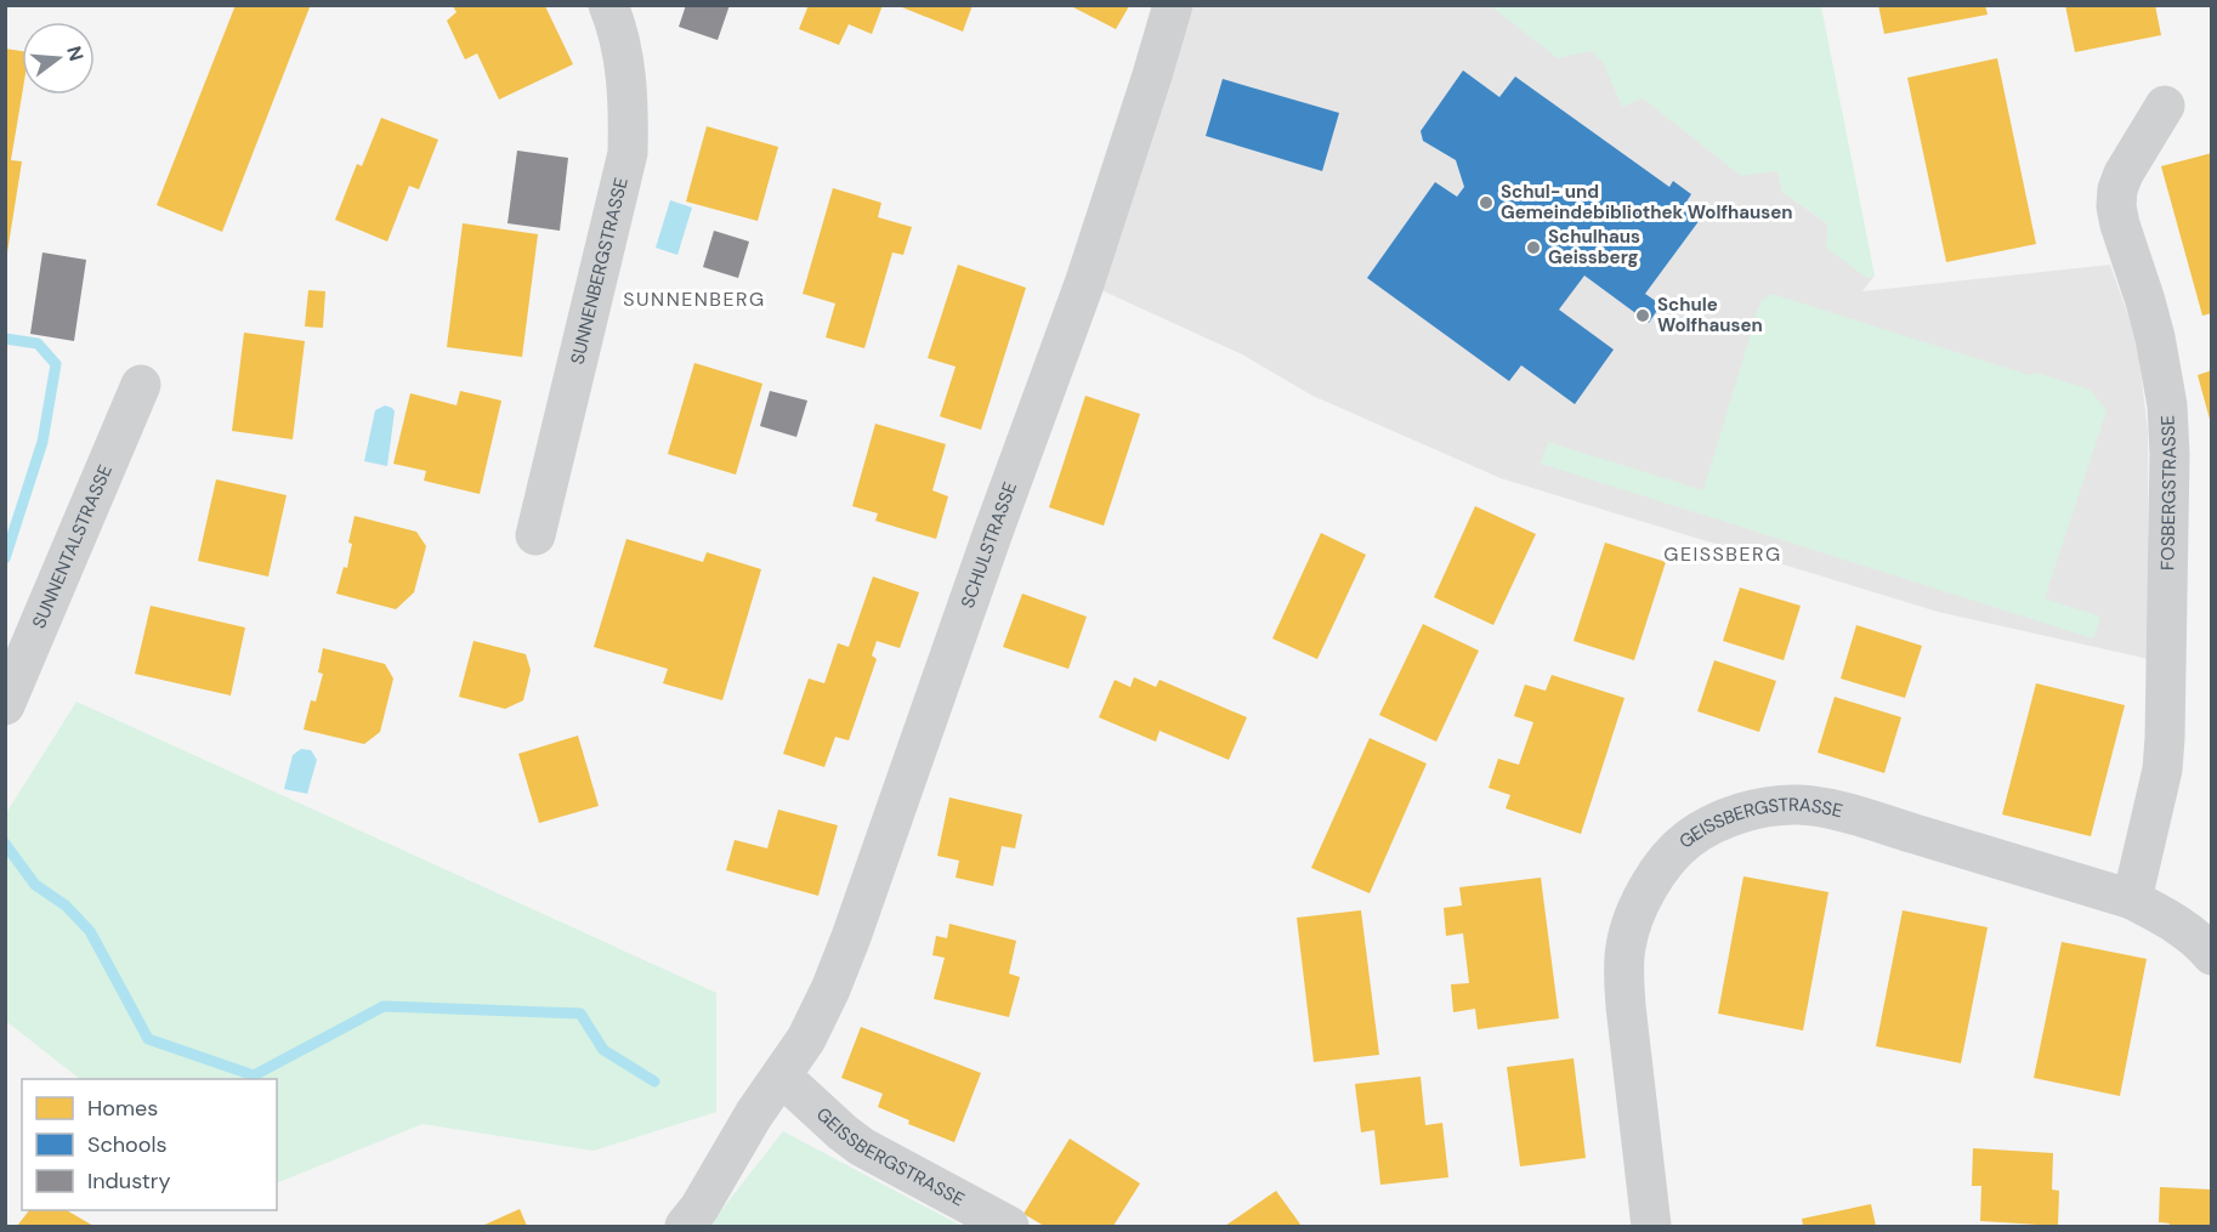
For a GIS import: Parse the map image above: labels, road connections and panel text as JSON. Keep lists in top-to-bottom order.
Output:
{
  "streets": {
    "street": [
      "SUNNENBERGSTRASSE",
      "FOSBERGSTRASSE",
      "SUNNENTALSTRASSE",
      "SCHULSTRASSE",
      "GEISSBERGSTRASSE"
    ]
  },
  "crossings": [
    ["FOSBERGSTRASSE", "GEISSBERGSTRASSE"],
    ["SCHULSTRASSE", "GEISSBERGSTRASSE"]
  ],
  "districts": ["SUNNENBERG", "GEISSBERG"],
  "places": ["Schul- und Gemeindebibliothek Wolfhausen", "Schulhaus Geissberg", "Schule Wolfhausen"],
  "legend": ["Homes", "Schools", "Industry"],
  "north": "right"
}
